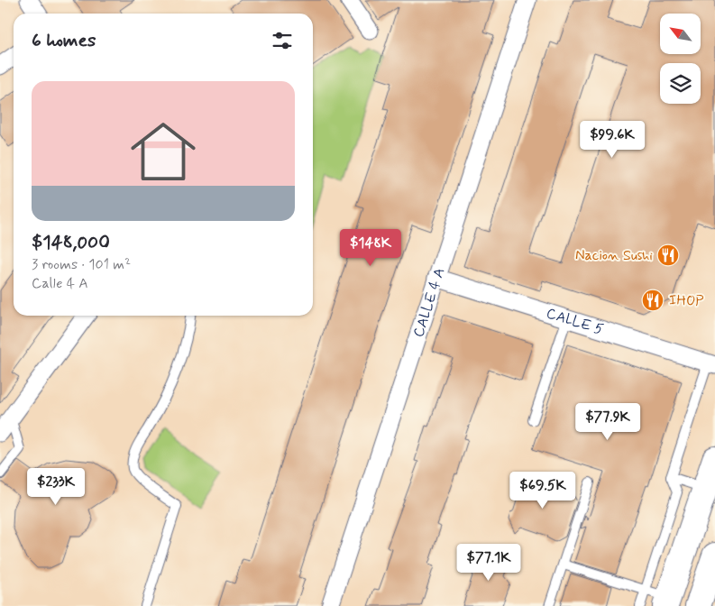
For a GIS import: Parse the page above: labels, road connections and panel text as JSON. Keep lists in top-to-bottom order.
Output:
{
  "streets": {
    "street": ["CALLE 4 A", "CALLE 5"]
  },
  "crossings": [
    ["CALLE 4 A", "CALLE 5"]
  ],
  "places": {
    "restaurant": ["Nacion Sushi", "IHOP"]
  },
  "north": "top left",
  "page": {
    "heading": "6 homes",
    "list": [
      {
        "name": "$148,000",
        "note": "3 rooms · 101 m² · Calle 4 A"
      }
    ],
    "price": [
      "$99.6K",
      "$148K",
      "$77.9K",
      "$233K",
      "$69.5K",
      "$77.1K"
    ]
  }
}
